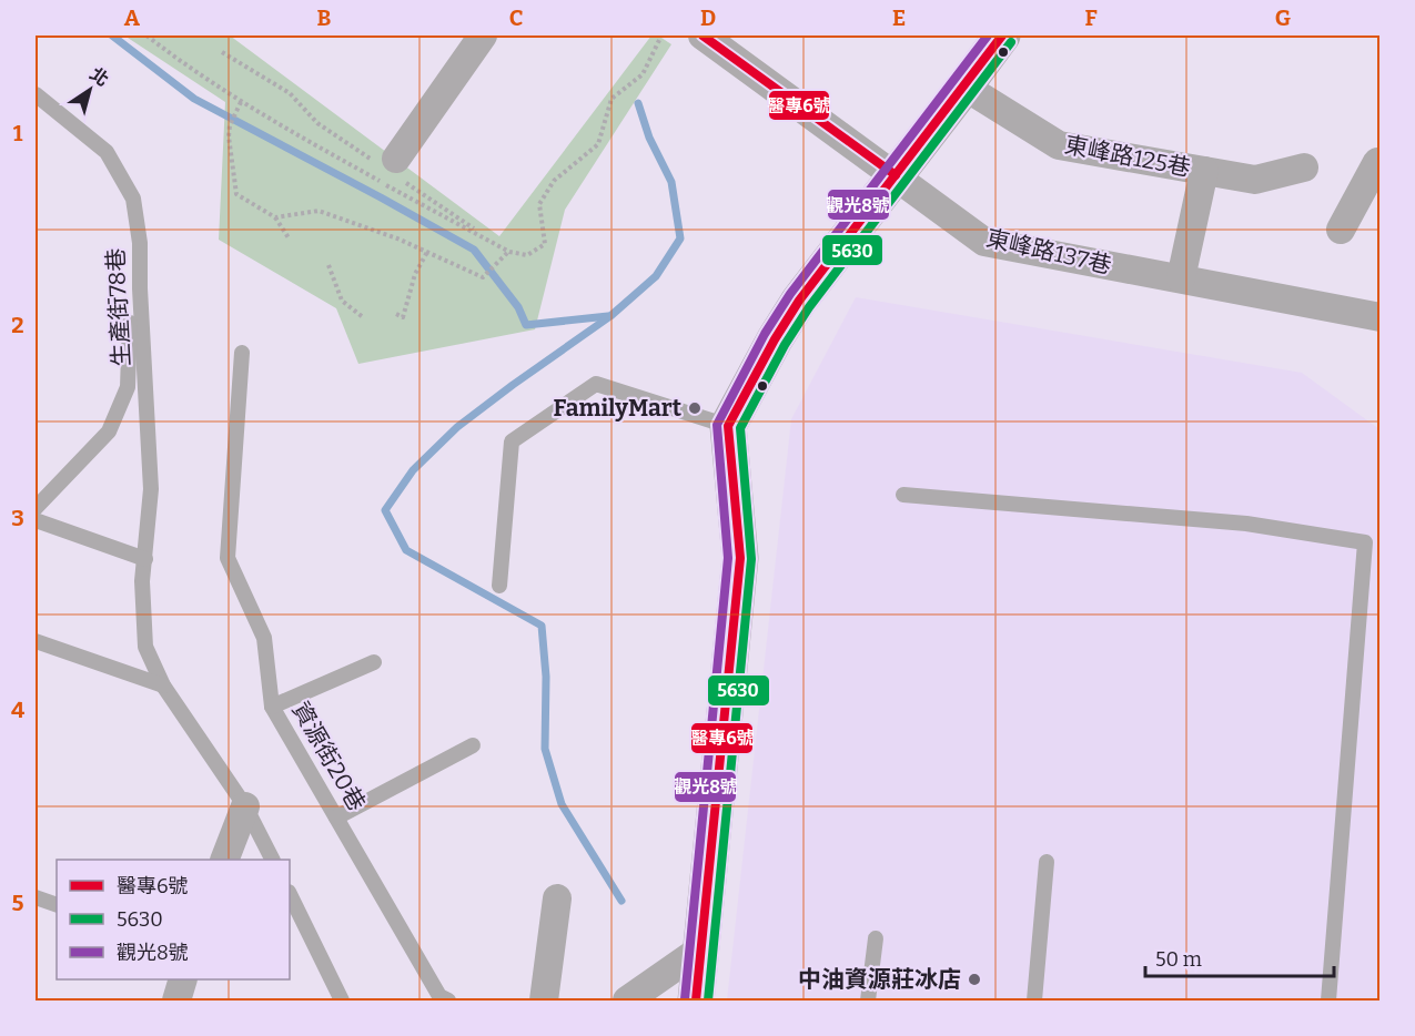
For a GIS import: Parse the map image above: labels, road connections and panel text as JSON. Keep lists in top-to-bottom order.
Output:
{
  "streets": {
    "street": ["東峰路125巷", "東峰路137巷"],
    "lane": ["生產街78巷", "資源街20巷"]
  },
  "places": ["FamilyMart", "中油資源莊冰店"],
  "lines": ["transit line 醫專6號", "transit line 觀光8號", "transit line 5630"],
  "legend": ["醫專6號", "5630", "觀光8號"],
  "scale_bar": "50 m",
  "north": "top right",
  "grid": {
    "columns": [
      "A",
      "B",
      "C",
      "D",
      "E",
      "F",
      "G"
    ],
    "rows": [
      "1",
      "2",
      "3",
      "4",
      "5"
    ]
  }
}
